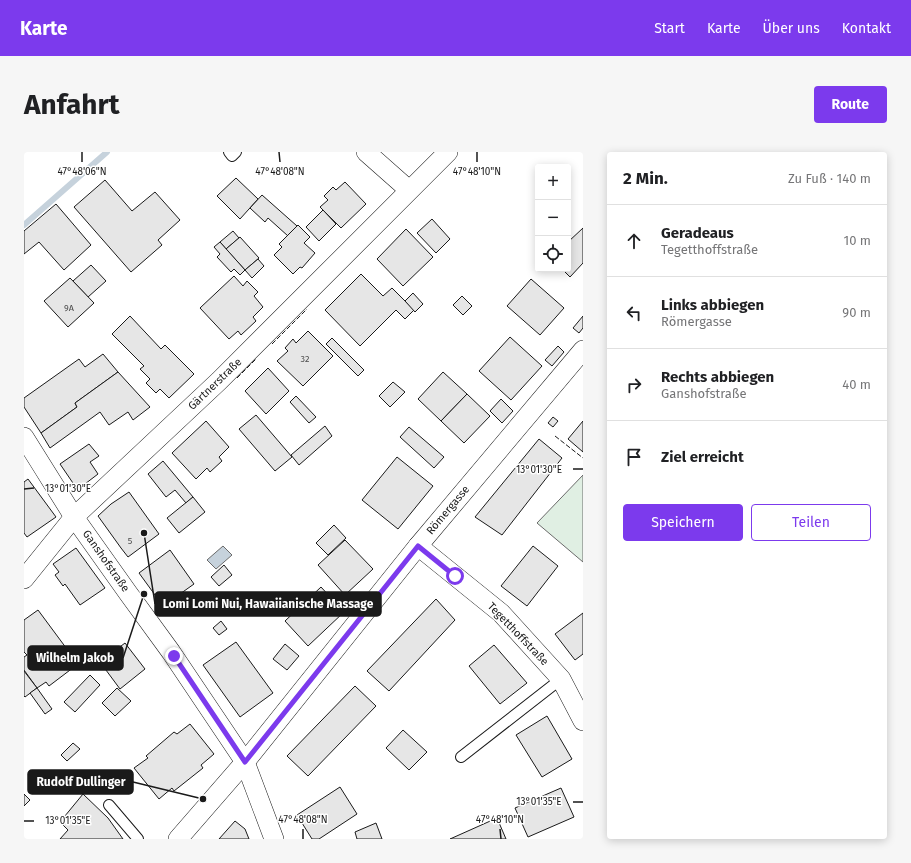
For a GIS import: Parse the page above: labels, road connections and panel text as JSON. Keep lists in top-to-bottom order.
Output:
{
  "streets": {
    "street": [
      "Gärtnerstraße",
      "Römergasse",
      "Ganshofstraße",
      "Tegetthoffstraße"
    ]
  },
  "crossings": [
    ["Gärtnerstraße", "Ganshofstraße"],
    ["Römergasse", "Ganshofstraße"],
    ["Römergasse", "Tegetthoffstraße"]
  ],
  "places": ["Lomi Lomi Nui, Hawaiianische Massage", "Wilhelm Jakob", "Rudolf Dullinger"],
  "house_numbers": ["9A", "32", "5"],
  "page": {
    "header": "Karte",
    "nav": [
      "Start",
      "Karte",
      "Über uns",
      "Kontakt"
    ],
    "buttons": [
      "Route",
      ["Speichern", "Teilen"]
    ],
    "title": "Anfahrt",
    "heading": ["2 Min.", "Zu Fuß · 140 m"],
    "map_buttons": ["+", "−"],
    "list": [
      ["Geradeaus", "Tegetthoffstraße", "10 m"],
      ["Links abbiegen", "Römergasse", "90 m"],
      ["Rechts abbiegen", "Ganshofstraße", "40 m"],
      "Ziel erreicht"
    ]
  },
  "coordinates": [
    "47°48'06\"N",
    "47°48'08\"N",
    "47°48'10\"N",
    "13°01'30\"E",
    "13°01'35\"E"
  ]
}
